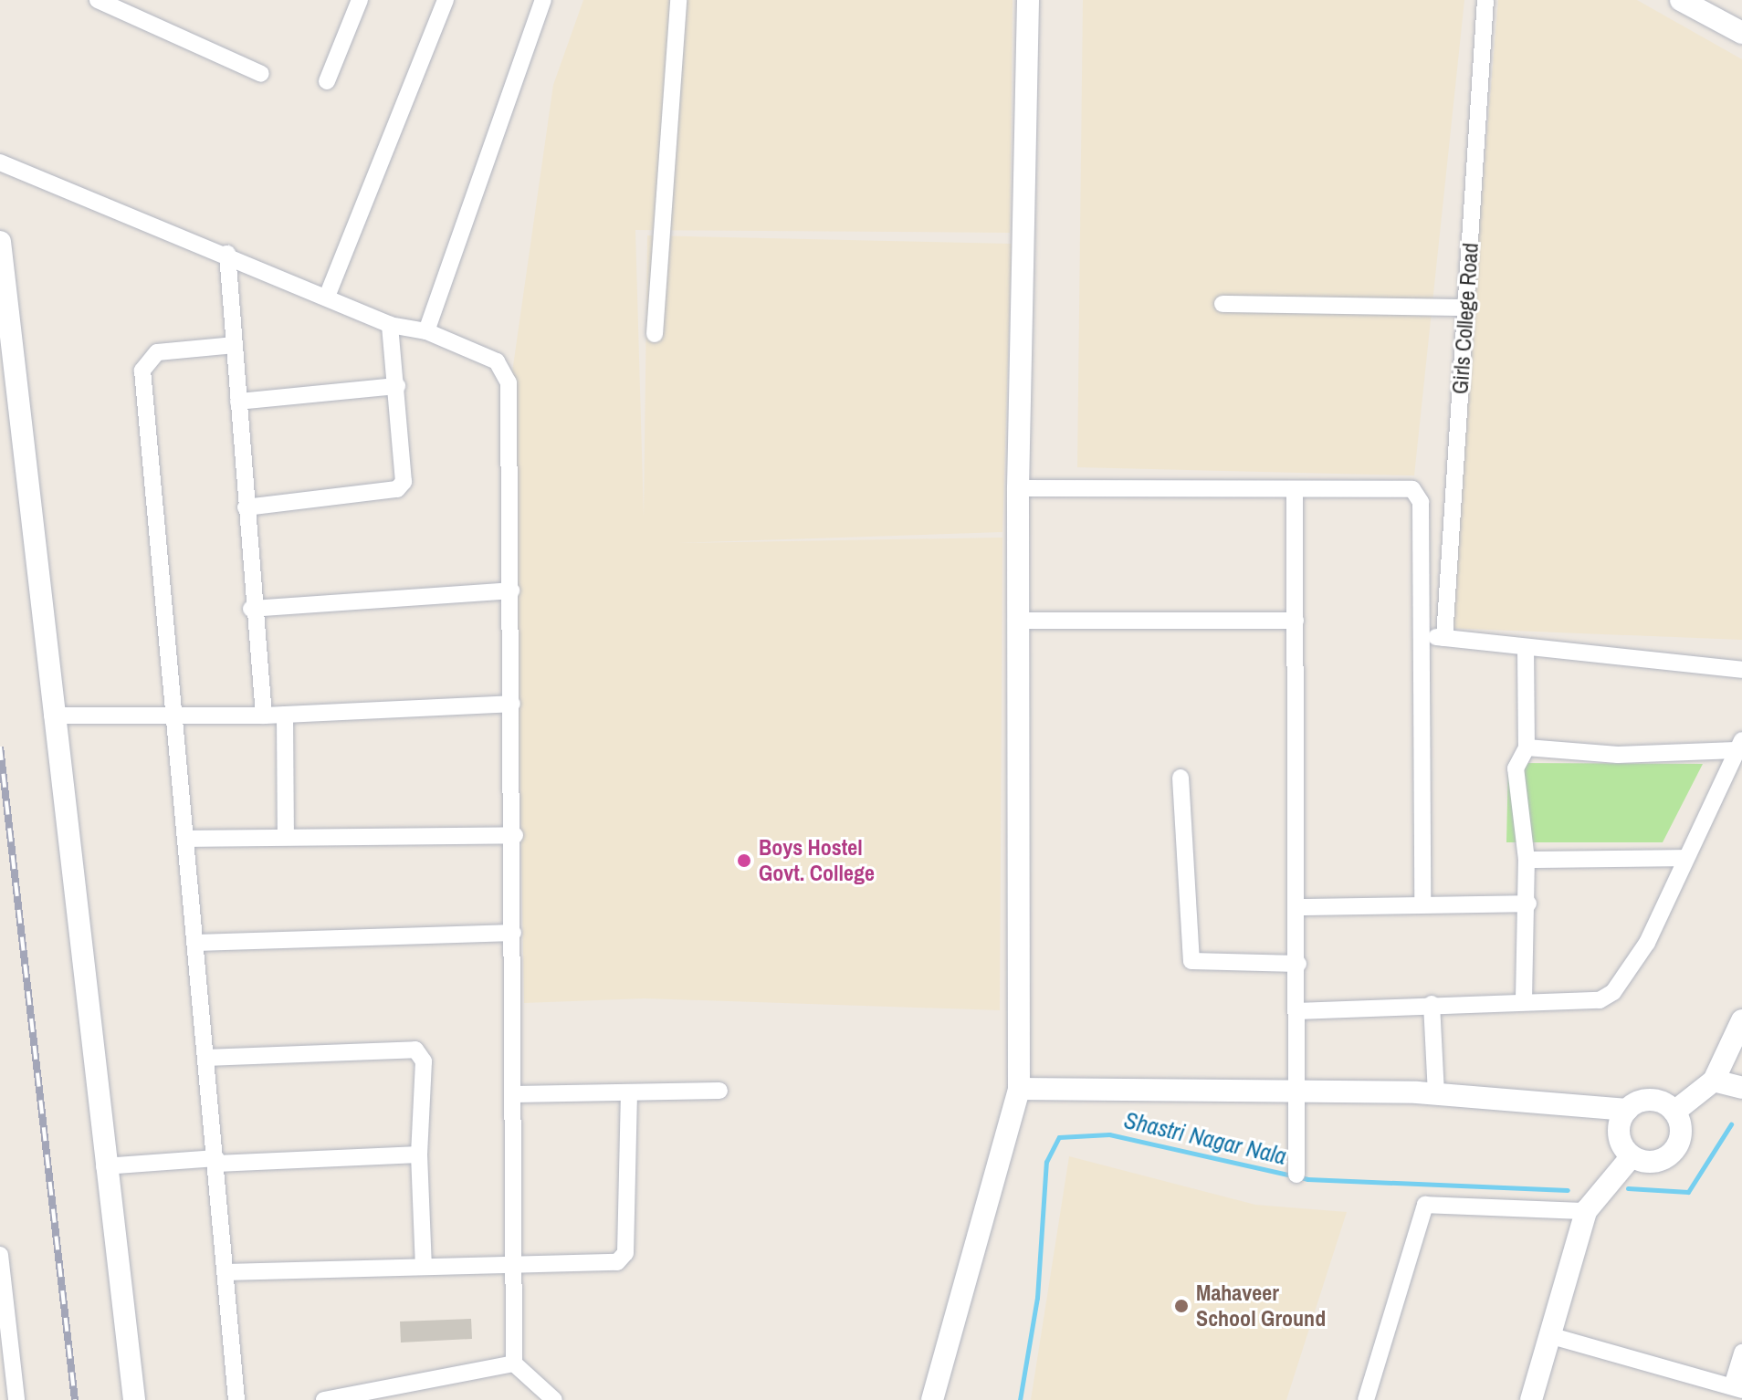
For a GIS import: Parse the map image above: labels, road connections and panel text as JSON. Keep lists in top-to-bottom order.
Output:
{
  "streets": {
    "street": ["Girls College Road"]
  },
  "water": ["Shastri Nagar Nala"],
  "places": ["Boys Hostel Govt. College", "Mahaveer School Ground"]
}
